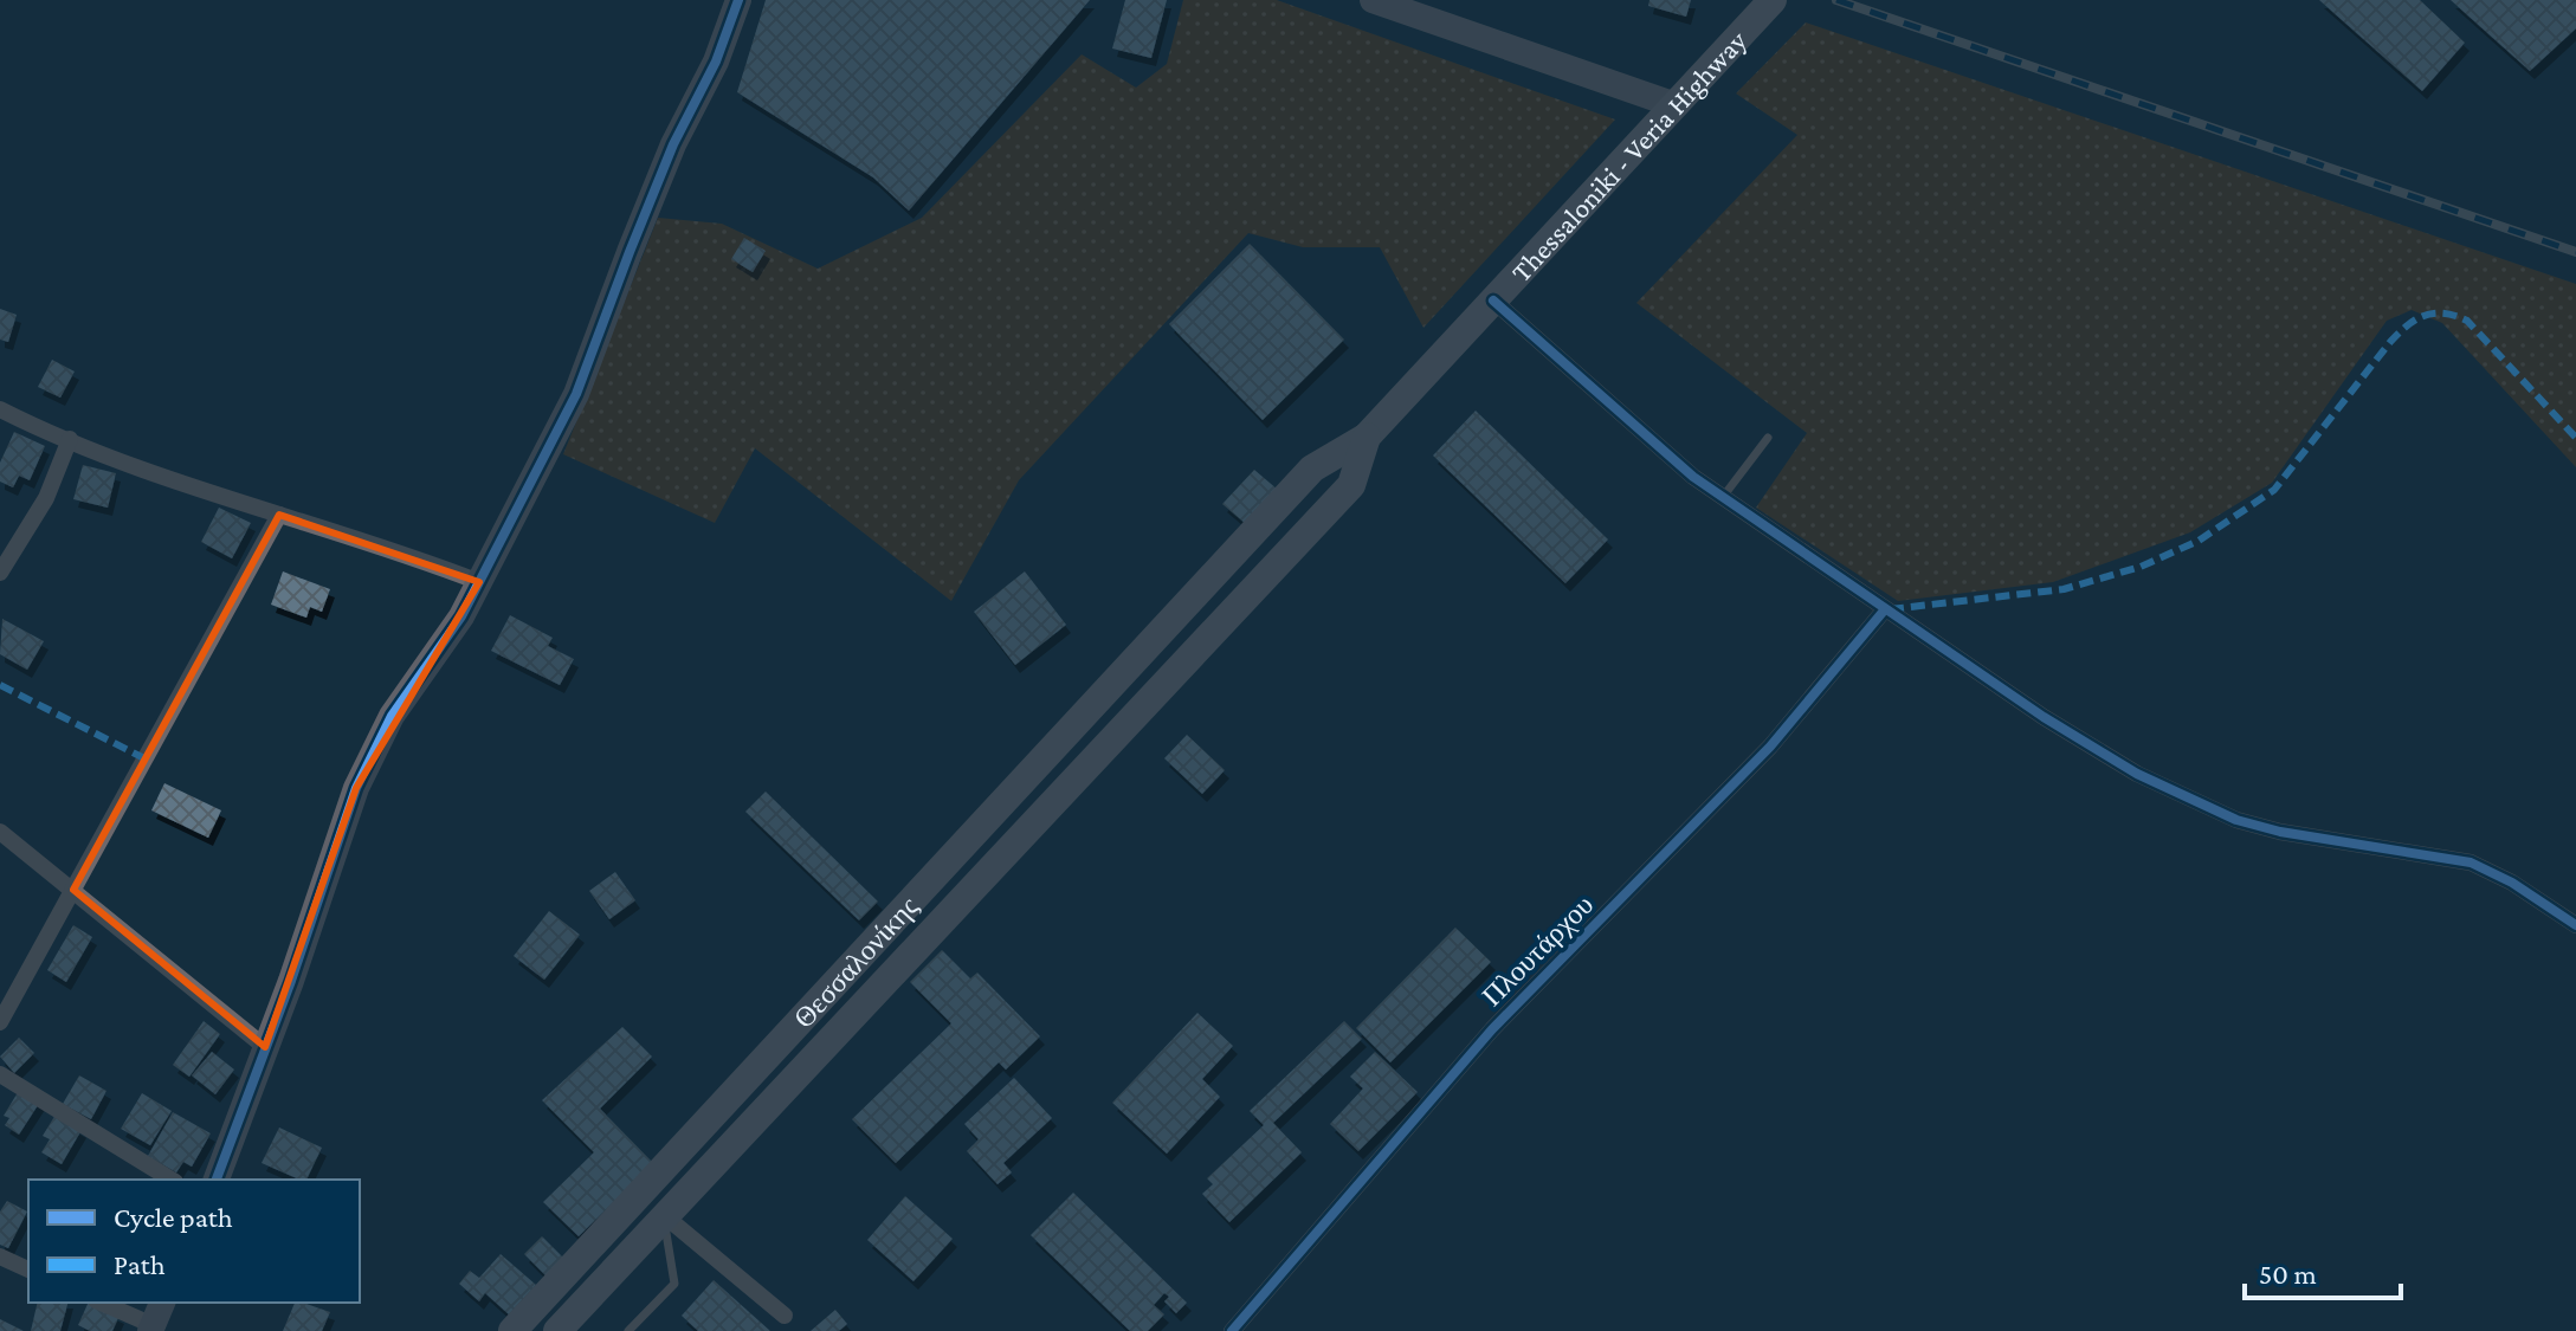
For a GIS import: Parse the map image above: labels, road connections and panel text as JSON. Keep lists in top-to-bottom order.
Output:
{
  "streets": {
    "main road": ["Thessaloniki - Veria Highway", "Θεσσαλονίκης"],
    "street": ["Πλουτάρχου"]
  },
  "crossings": [
    ["Thessaloniki - Veria Highway", "Θεσσαλονίκης"]
  ],
  "legend": ["Cycle path", "Path"],
  "scale_bar": "50 m"
}
